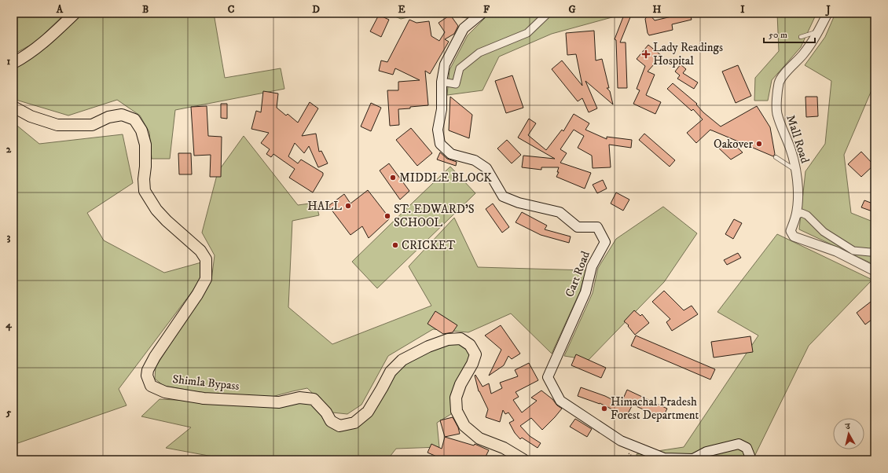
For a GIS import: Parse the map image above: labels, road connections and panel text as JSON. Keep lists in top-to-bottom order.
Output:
{
  "streets": {
    "highway": ["Shimla Bypass"],
    "main road": ["Cart Road"],
    "street": ["Mall Road"]
  },
  "places": {
    "health": ["Lady Readings Hospital"],
    "other": [
      "Oakover",
      "MIDDLE BLOCK",
      "HALL",
      "ST. EDWARD'S SCHOOL",
      "CRICKET",
      "Himachal Pradesh Forest Department"
    ]
  },
  "scale_bar": "50 m",
  "north": "top",
  "grid": {
    "columns": [
      "A",
      "B",
      "C",
      "D",
      "E",
      "F",
      "G",
      "H",
      "I",
      "J"
    ],
    "rows": [
      "1",
      "2",
      "3",
      "4",
      "5"
    ]
  }
}
